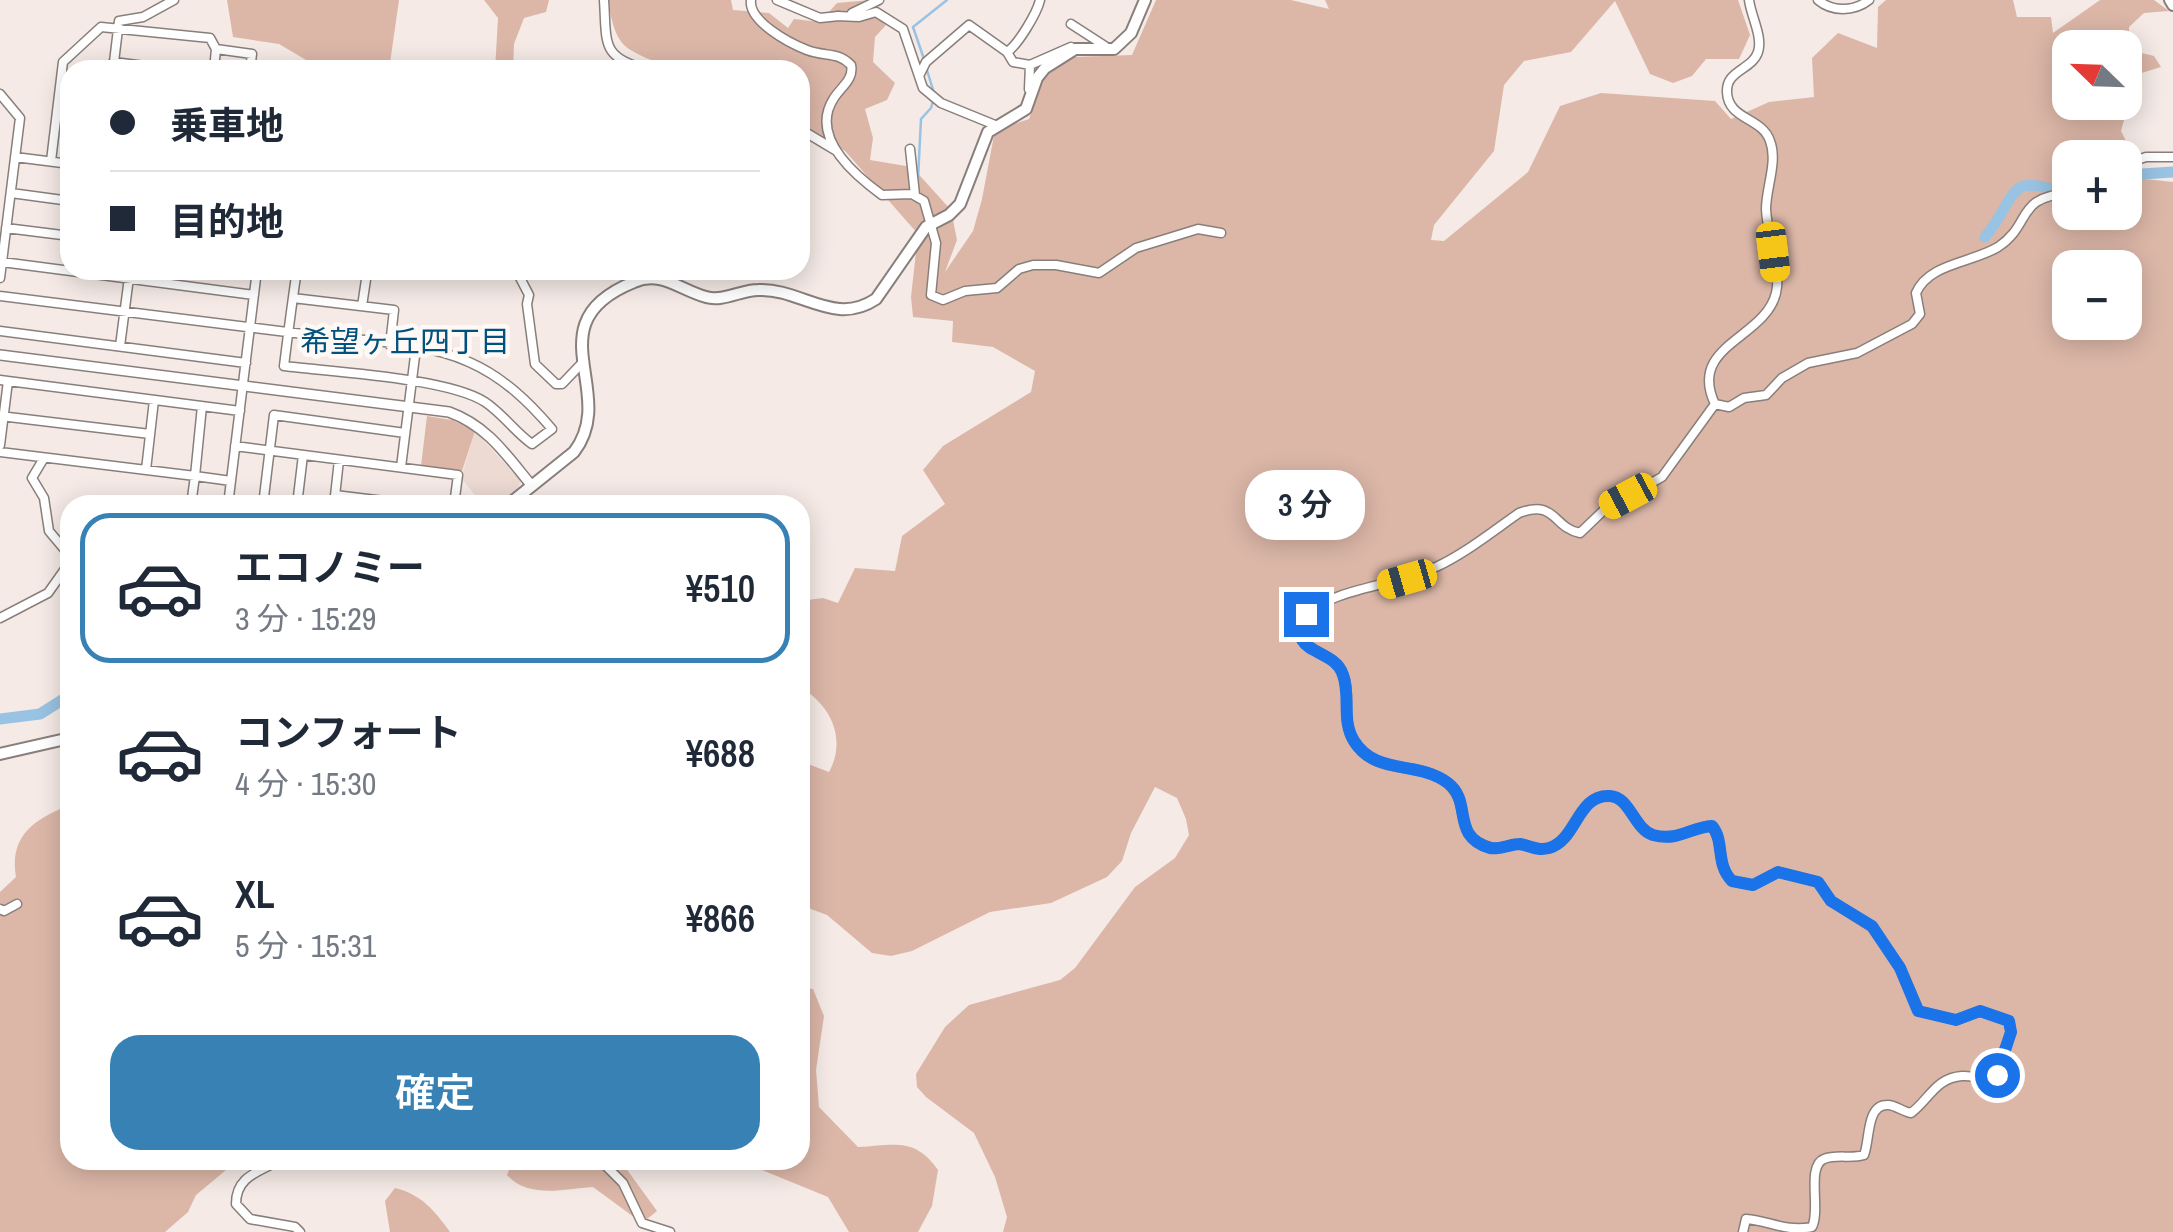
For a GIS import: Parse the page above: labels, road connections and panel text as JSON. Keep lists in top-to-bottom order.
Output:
{
  "districts": ["希望ヶ丘四丁目"],
  "north": "top left",
  "page": {
    "map_buttons": ["+", "−"],
    "banner": ["乗車地", "目的地"],
    "bubble": "3 分",
    "list": [
      {
        "name": "エコノミー",
        "note": "3 分 · 15:29",
        "value": "¥510"
      },
      {
        "name": "コンフォート",
        "note": "4 分 · 15:30",
        "value": "¥688"
      },
      {
        "name": "XL",
        "note": "5 分 · 15:31",
        "value": "¥866"
      }
    ],
    "buttons": "確定"
  }
}
